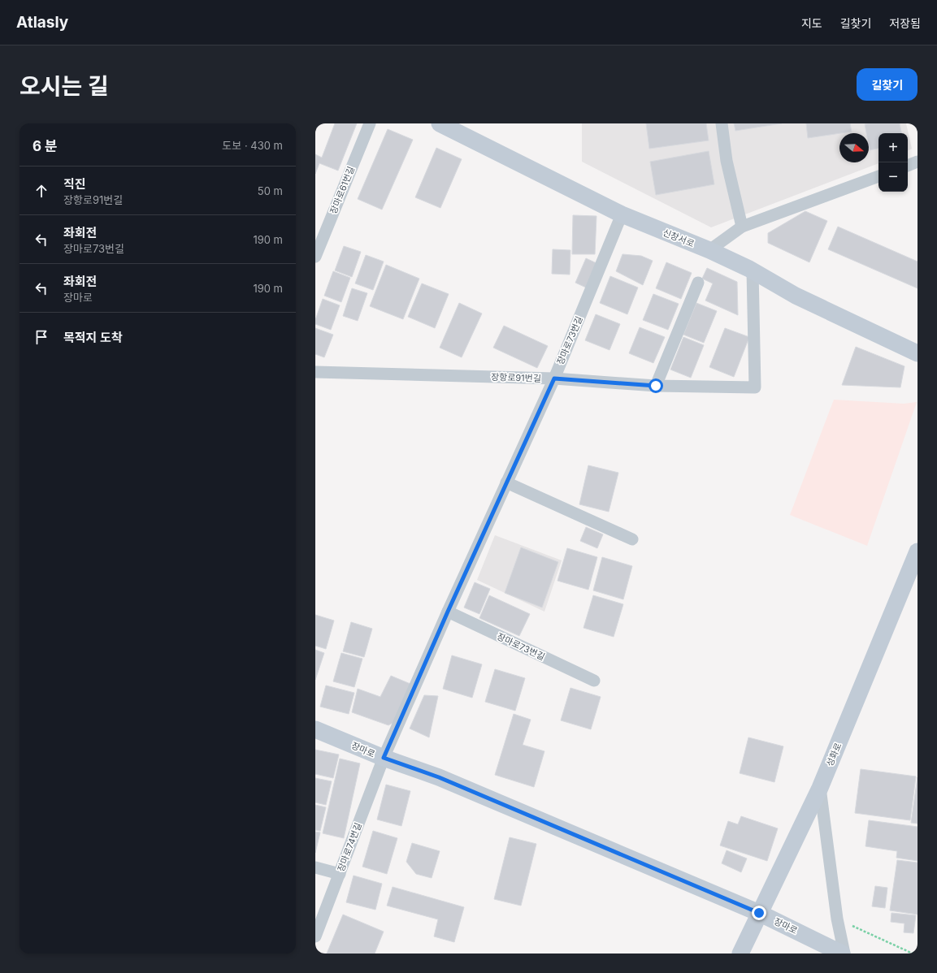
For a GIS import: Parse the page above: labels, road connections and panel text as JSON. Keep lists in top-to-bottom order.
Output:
{
  "streets": {
    "main road": ["신창서로", "장마로", "성화로"],
    "street": [
      "장마로61번길",
      "장마로73번길",
      "장항로91번길",
      "장마로74번길"
    ]
  },
  "crossings": [
    ["신창서로", "장마로73번길"],
    ["신창서로", "장항로91번길"],
    ["장마로73번길", "장항로91번길"],
    ["장마로73번길", "장마로"],
    ["장마로73번길", "장마로74번길"],
    ["장마로", "성화로"],
    ["장마로", "장마로74번길"]
  ],
  "north": "right",
  "page": {
    "header": "Atlasly",
    "nav": ["지도", "길찾기", "저장됨"],
    "title": "오시는 길",
    "buttons": "길찾기",
    "heading": ["6 분", "도보 · 430 m"],
    "map_buttons": ["+", "−"],
    "list": [
      ["직진", "장항로91번길", "50 m"],
      ["좌회전", "장마로73번길", "190 m"],
      ["좌회전", "장마로", "190 m"],
      "목적지 도착"
    ]
  }
}
